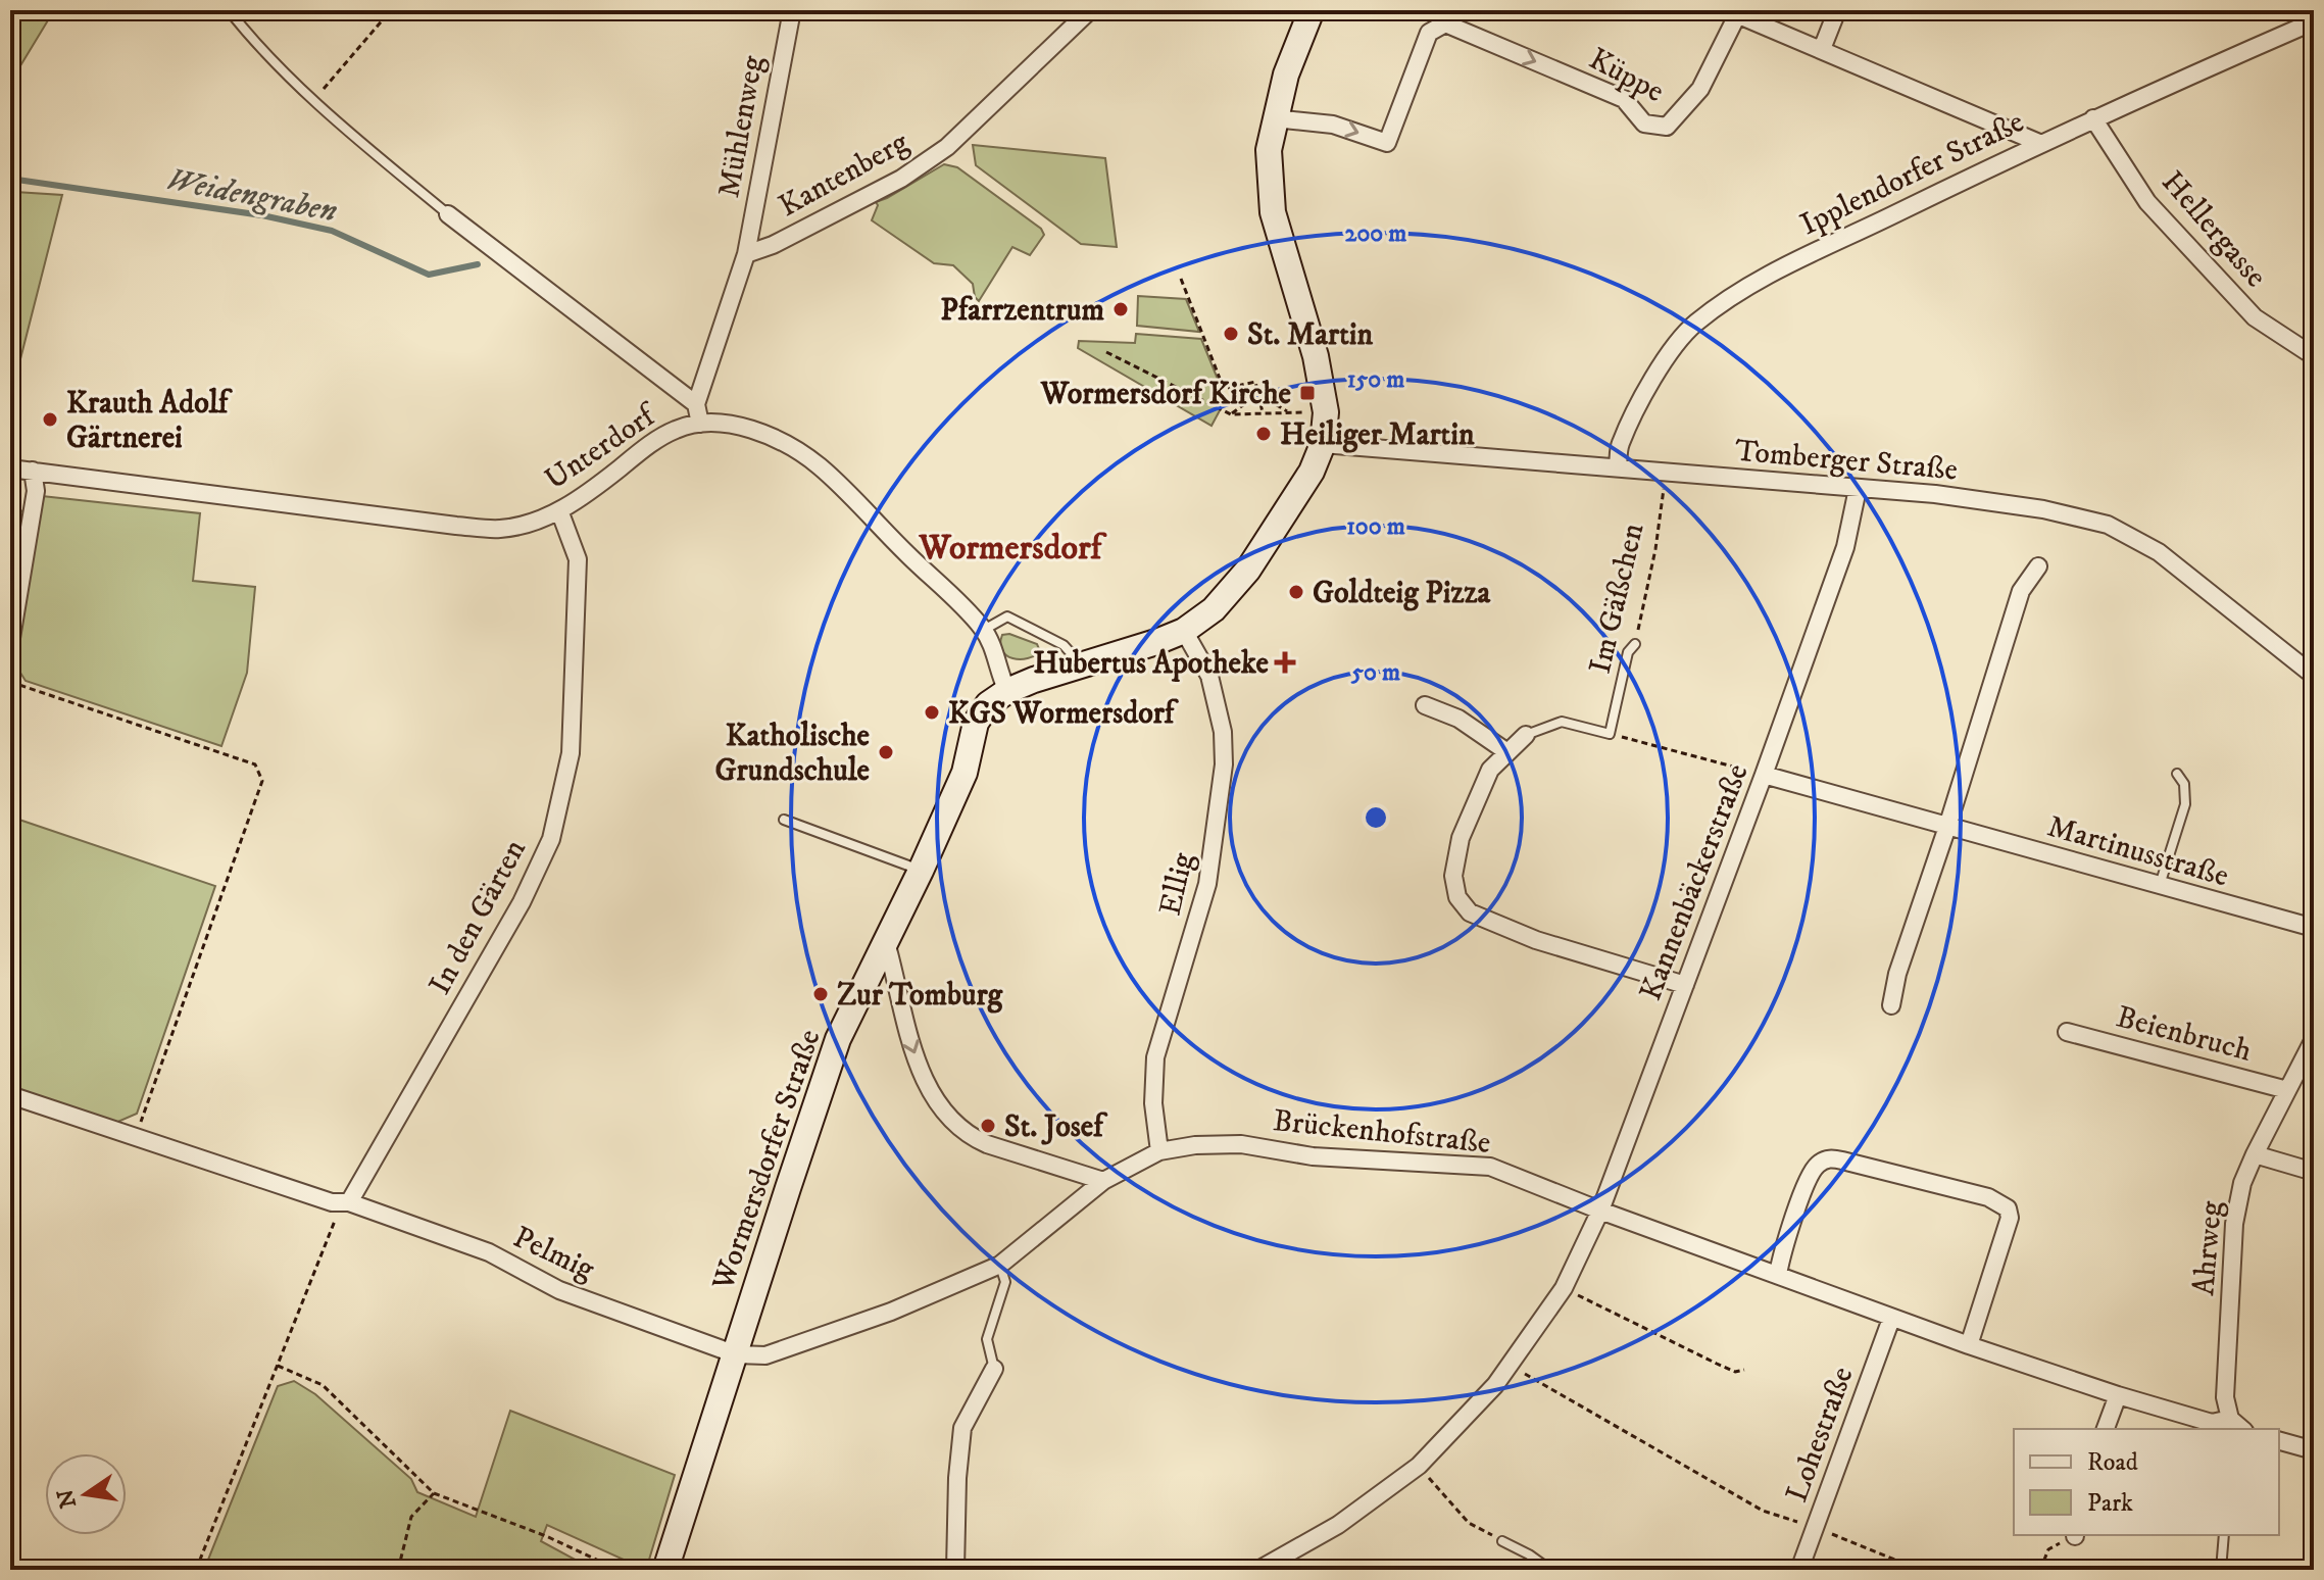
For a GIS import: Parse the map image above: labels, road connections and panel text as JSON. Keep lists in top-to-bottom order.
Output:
{
  "streets": {
    "main road": ["Wormersdorfer Straße"],
    "street": [
      "Küppe",
      "Mühlenweg",
      "Ipplendorfer Straße",
      "Kantenberg",
      "Hellergasse",
      "Unterdorf",
      "Tomberger Straße",
      "Martinusstraße",
      "Kannenbäckerstraße",
      "Ellig",
      "In den Gärten",
      "Beienbruch",
      "Brückenhofstraße",
      "Ahrweg",
      "Pelmig",
      "Lohestraße"
    ],
    "lane": ["Im Gäßchen"]
  },
  "crossings": [
    ["Küppe", "Wormersdorfer Straße"],
    ["Mühlenweg", "Kantenberg"],
    ["Ipplendorfer Straße", "Hellergasse"],
    ["Ipplendorfer Straße", "Tomberger Straße"],
    ["Unterdorf", "In den Gärten"],
    ["Unterdorf", "Wormersdorfer Straße"],
    ["Tomberger Straße", "Im Gäßchen"],
    ["Tomberger Straße", "Kannenbäckerstraße"],
    ["Tomberger Straße", "Wormersdorfer Straße"],
    ["Martinusstraße", "Kannenbäckerstraße"],
    ["Kannenbäckerstraße", "Brückenhofstraße"],
    ["Ellig", "Brückenhofstraße"],
    ["Ellig", "Wormersdorfer Straße"],
    ["In den Gärten", "Pelmig"],
    ["Beienbruch", "Ahrweg"],
    ["Brückenhofstraße", "Wormersdorfer Straße"],
    ["Brückenhofstraße", "Ahrweg"],
    ["Brückenhofstraße", "Pelmig"],
    ["Brückenhofstraße", "Lohestraße"],
    ["Wormersdorfer Straße", "Pelmig"]
  ],
  "districts": ["Wormersdorf"],
  "water": ["Weidengraben"],
  "places": {
    "other": [
      "Pfarrzentrum",
      "St. Martin",
      "Krauth Adolf Gärtnerei",
      "Heiliger Martin",
      "Goldteig Pizza",
      "KGS Wormersdorf",
      "Katholische Grundschule",
      "Zur Tomburg",
      "St. Josef"
    ],
    "transit": ["Wormersdorf Kirche"],
    "health": ["Hubertus Apotheke"]
  },
  "legend": ["Road", "Park"],
  "north": "left",
  "rings": [
    "200 m",
    "150 m",
    "100 m",
    "50 m"
  ]
}
